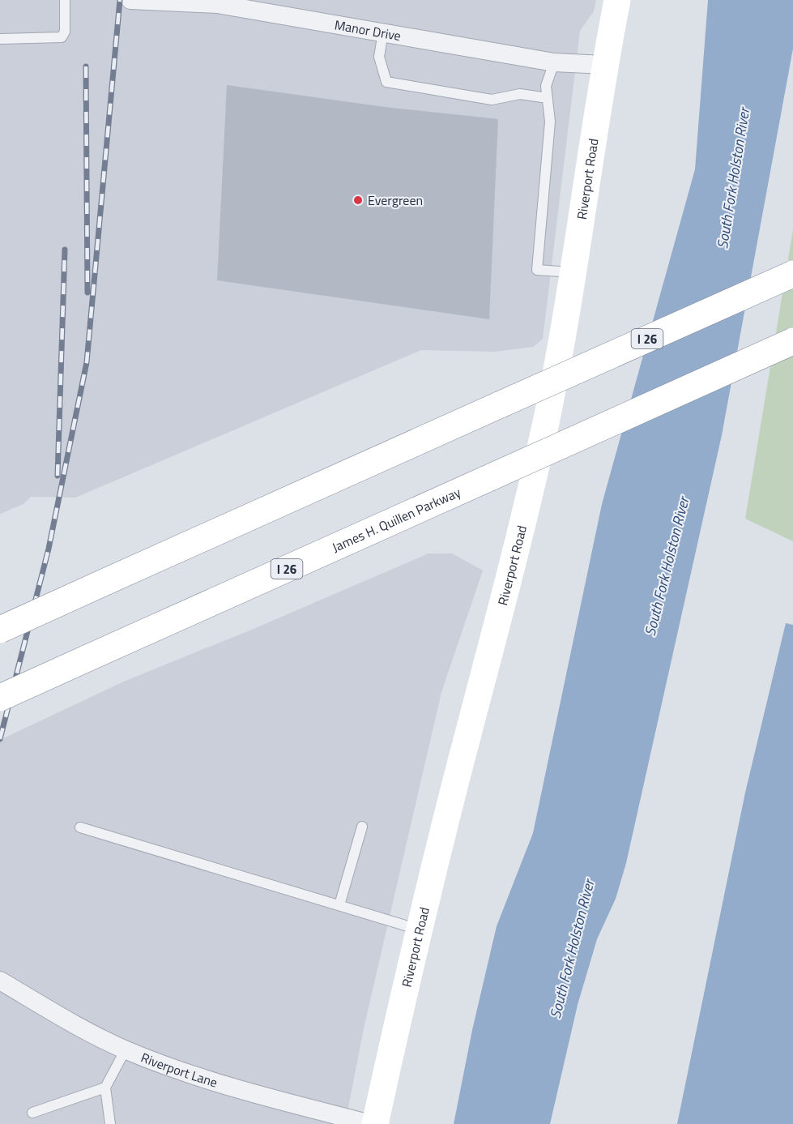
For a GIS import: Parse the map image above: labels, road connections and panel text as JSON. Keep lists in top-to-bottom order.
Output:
{
  "streets": {
    "main road": ["Riverport Road", "I 26", "James H. Quillen Parkway"],
    "street": ["Manor Drive", "Riverport Lane"]
  },
  "crossings": [
    ["Manor Drive", "Riverport Road"]
  ],
  "water": ["South Fork Holston River"],
  "places": ["Evergreen"]
}
